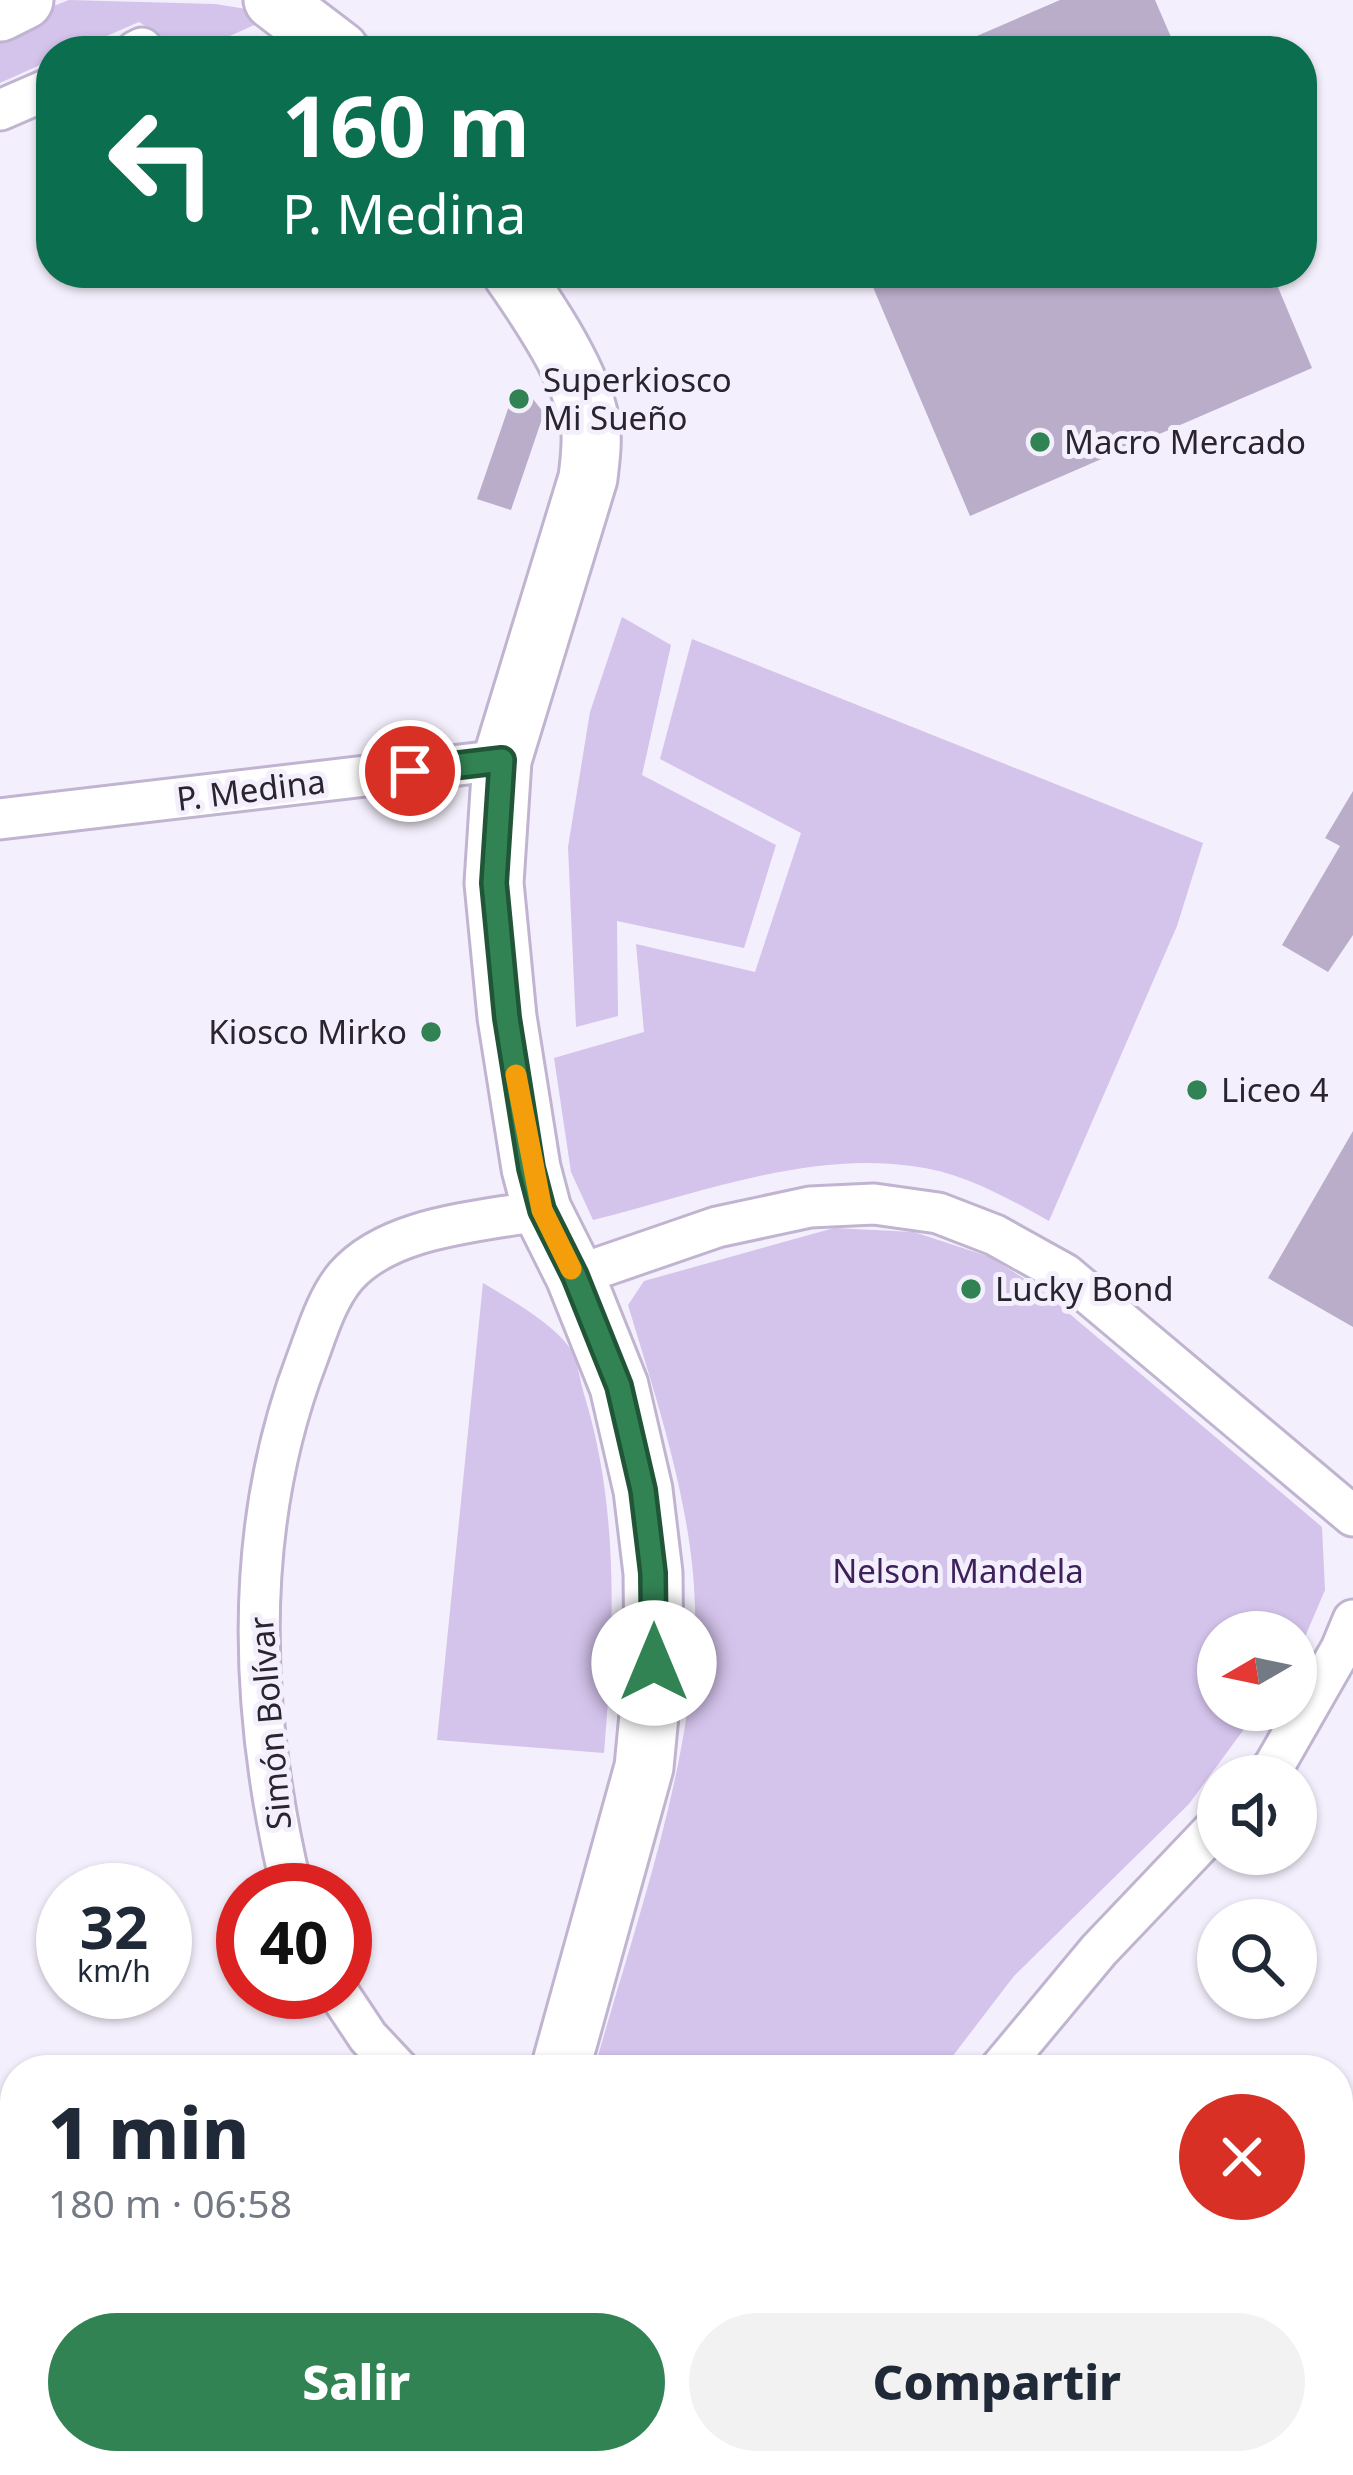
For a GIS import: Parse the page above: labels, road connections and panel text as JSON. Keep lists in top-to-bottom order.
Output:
{
  "streets": {
    "street": ["P. Medina", "Simón Bolívar"]
  },
  "parks": ["Nelson Mandela"],
  "places": [
    "Superkiosco Mi Sueño",
    "Macro Mercado",
    "Kiosco Mirko",
    "Liceo 4",
    "Lucky Bond"
  ],
  "north": "left",
  "page": {
    "turn": ["160 m", "P. Medina"],
    "speed": "32 km/h",
    "limit": "40",
    "heading": ["1 min", "180 m · 06:58"],
    "buttons": ["Salir", "Compartir"]
  }
}
